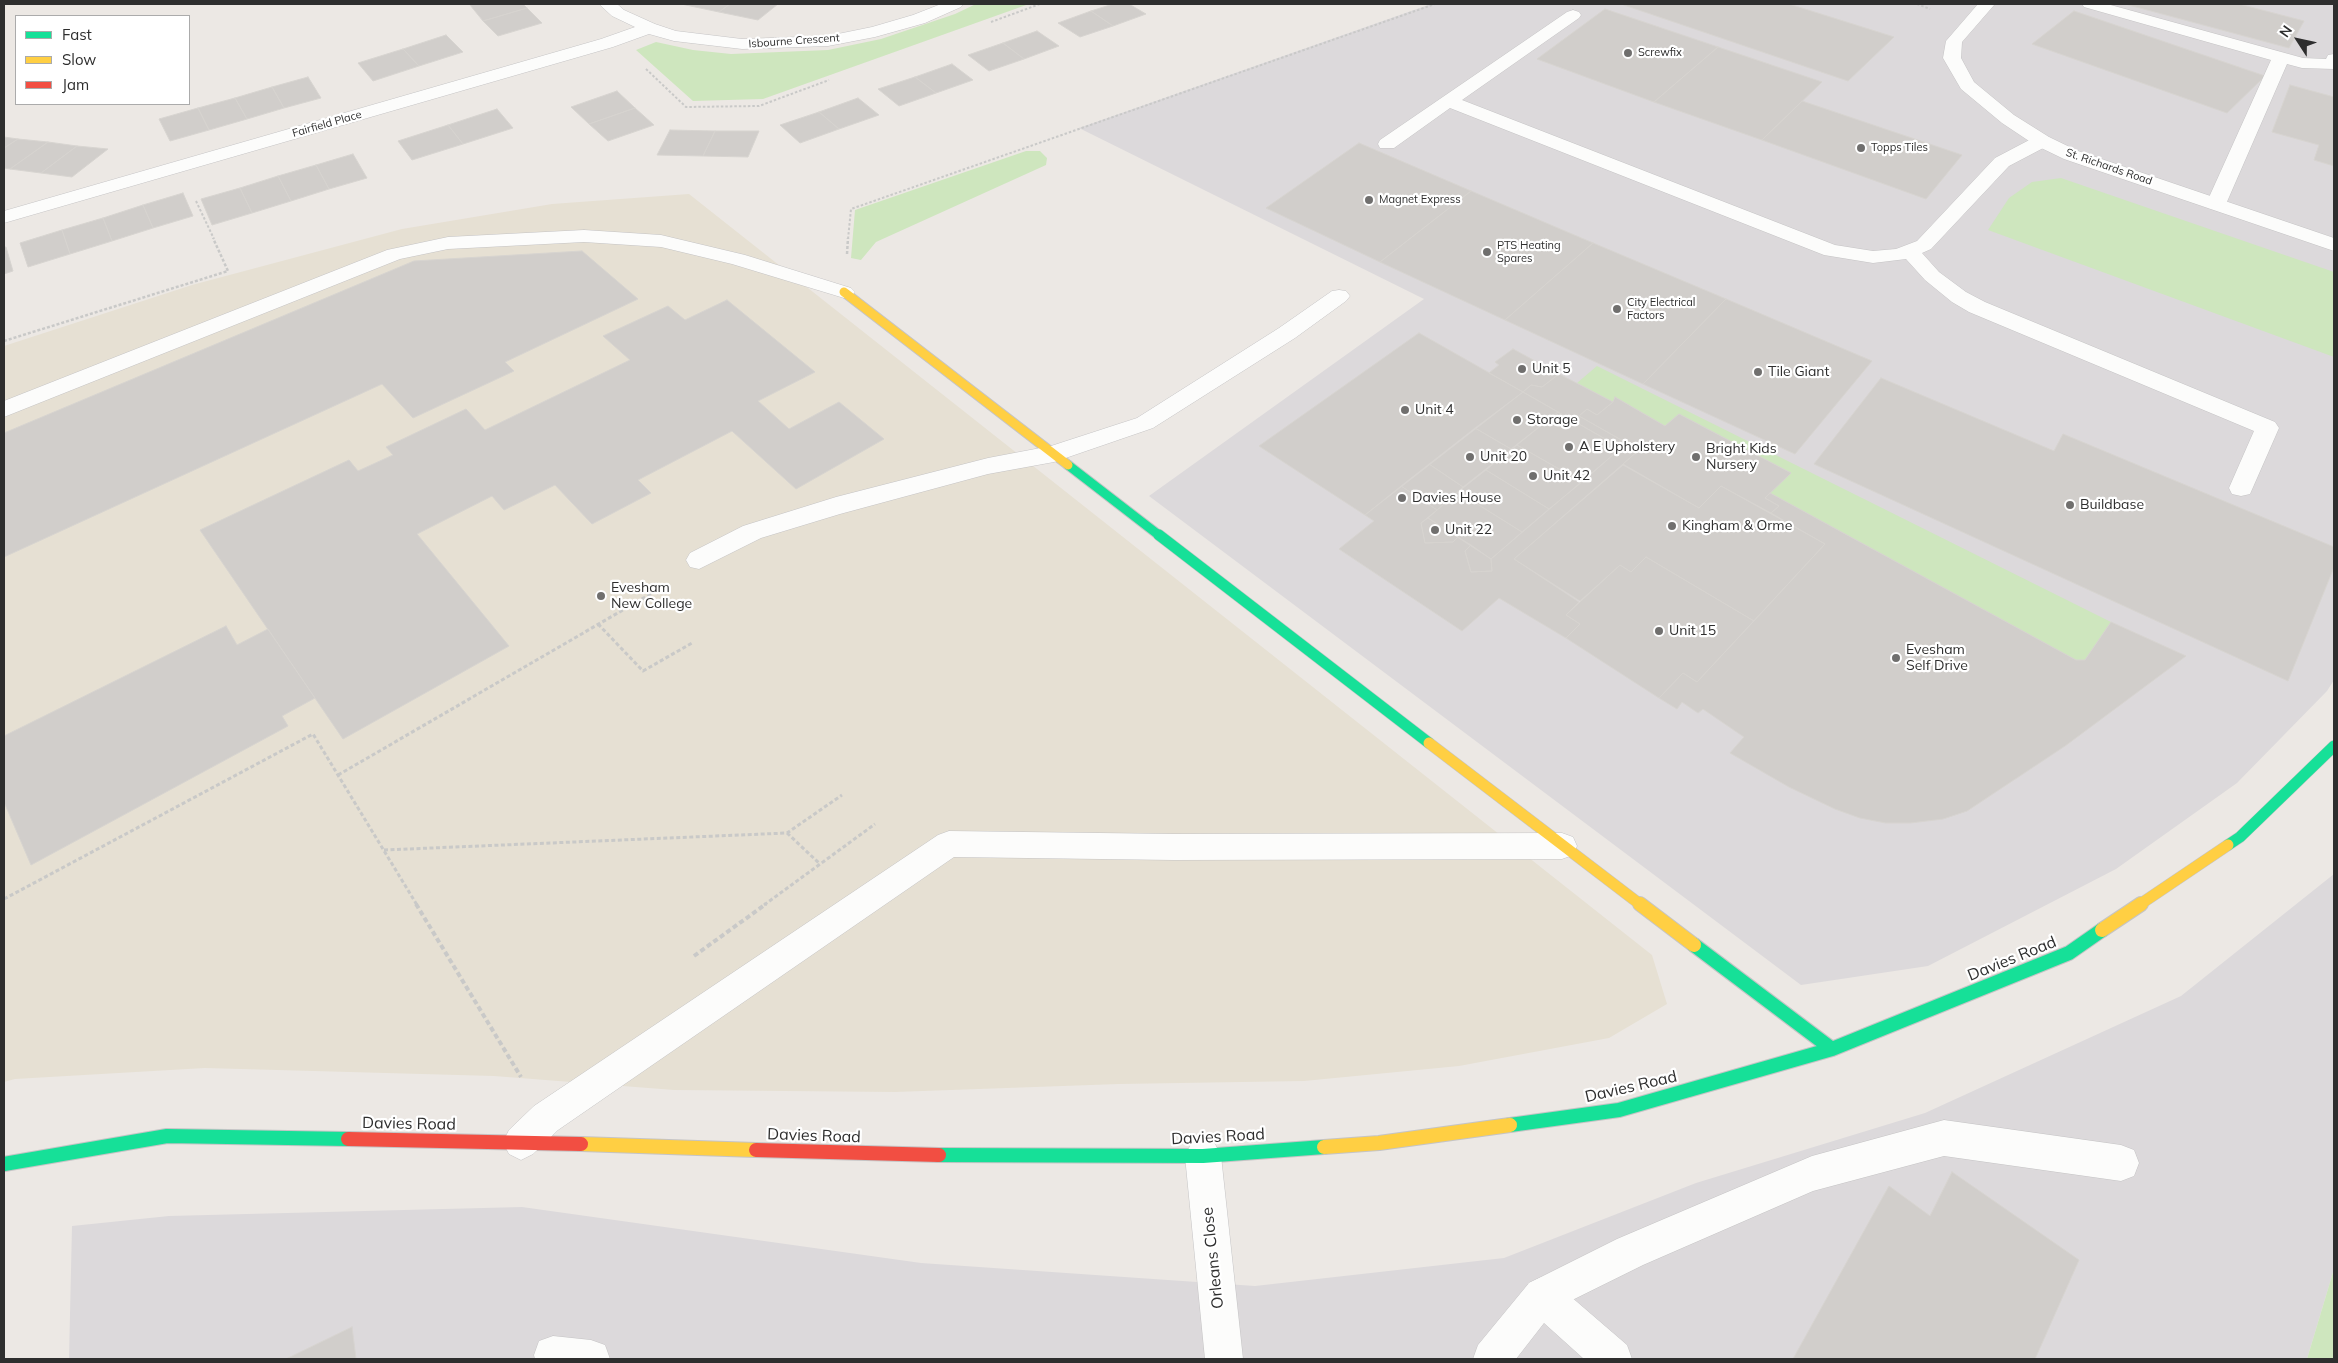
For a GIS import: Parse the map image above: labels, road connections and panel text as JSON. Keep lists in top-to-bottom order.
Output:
{
  "streets": {
    "street": [
      "Isbourne Crescent",
      "Fairfield Place",
      "St. Richards Road",
      "Davies Road",
      "Orleans Close"
    ]
  },
  "crossings": [
    ["Isbourne Crescent", "Fairfield Place"],
    ["Davies Road", "Orleans Close"]
  ],
  "places": [
    "Screwfix",
    "Topps Tiles",
    "Magnet Express",
    "PTS Heating Spares",
    "City Electrical Factors",
    "Unit 5",
    "Tile Giant",
    "Unit 4",
    "Storage",
    "A E Upholstery",
    "Unit 20",
    "Bright Kids Nursery",
    "Unit 42",
    "Davies House",
    "Buildbase",
    "Kingham & Orme",
    "Unit 22",
    "Evesham New College",
    "Unit 15",
    "Evesham Self Drive"
  ],
  "legend": ["Fast", "Slow", "Jam"],
  "north": "top left"
}
